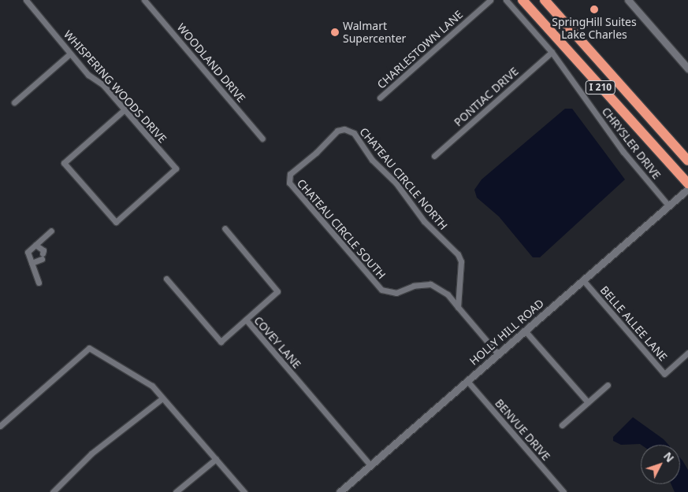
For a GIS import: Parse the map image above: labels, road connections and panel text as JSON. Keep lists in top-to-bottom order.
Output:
{
  "streets": {
    "highway": ["I 210"],
    "street": [
      "CHARLESTOWN LANE",
      "WOODLAND DRIVE",
      "WHISPERING WOODS DRIVE",
      "PONTIAC DRIVE",
      "CHRYSLER DRIVE",
      "CHATEAU CIRCLE NORTH",
      "CHATEAU CIRCLE SOUTH",
      "BELLE ALLEE LANE",
      "HOLLY HILL ROAD",
      "COVEY LANE",
      "BENVUE DRIVE"
    ]
  },
  "crossings": [
    ["PONTIAC DRIVE", "CHRYSLER DRIVE"],
    ["CHRYSLER DRIVE", "HOLLY HILL ROAD"],
    ["CHATEAU CIRCLE NORTH", "CHATEAU CIRCLE SOUTH"],
    ["BELLE ALLEE LANE", "HOLLY HILL ROAD"],
    ["HOLLY HILL ROAD", "COVEY LANE"],
    ["HOLLY HILL ROAD", "BENVUE DRIVE"]
  ],
  "places": ["SpringHill Suites Lake Charles", "Walmart Supercenter"],
  "north": "top right"
}
